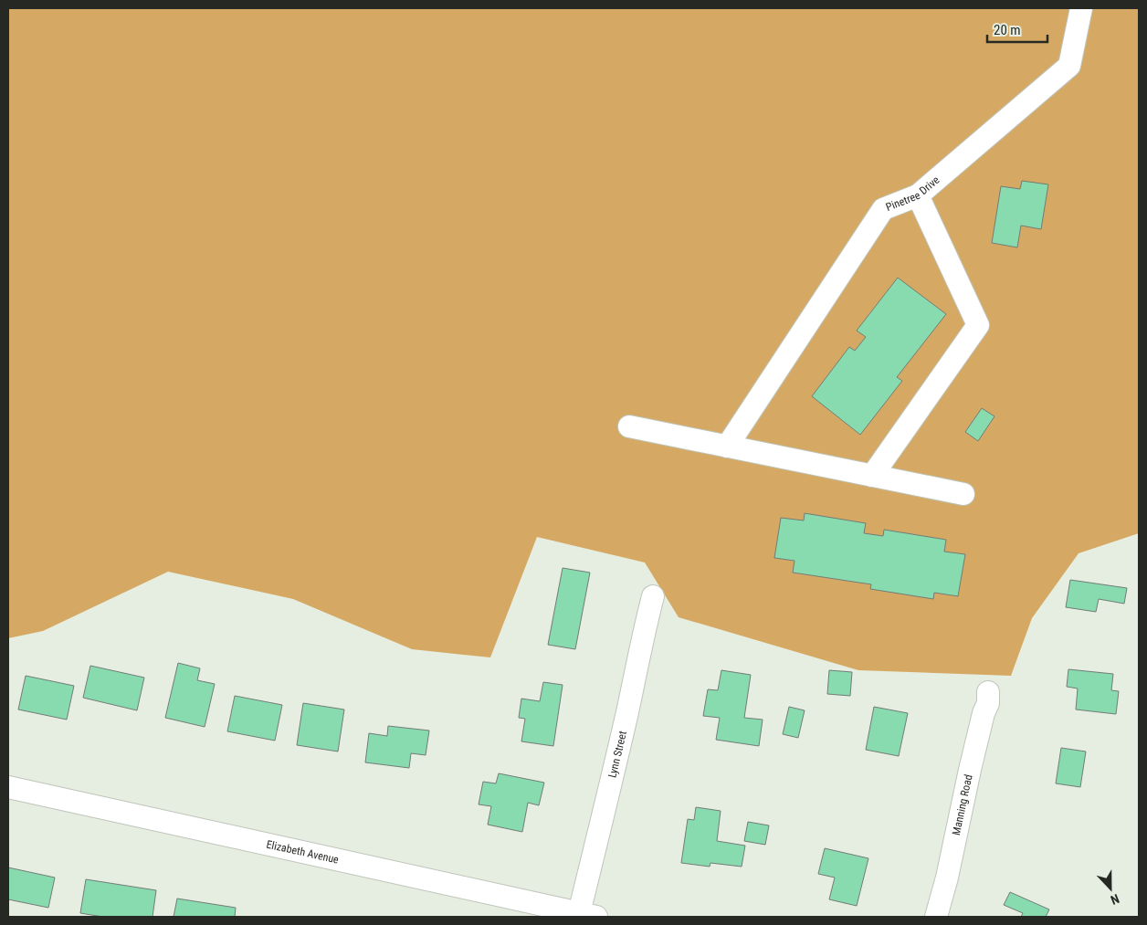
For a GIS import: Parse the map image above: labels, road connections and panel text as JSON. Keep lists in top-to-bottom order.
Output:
{
  "streets": {
    "street": [
      "Pinetree Drive",
      "Lynn Street",
      "Manning Road",
      "Elizabeth Avenue"
    ]
  },
  "crossings": [
    ["Lynn Street", "Elizabeth Avenue"]
  ],
  "scale_bar": "20 m",
  "north": "bottom"
}
